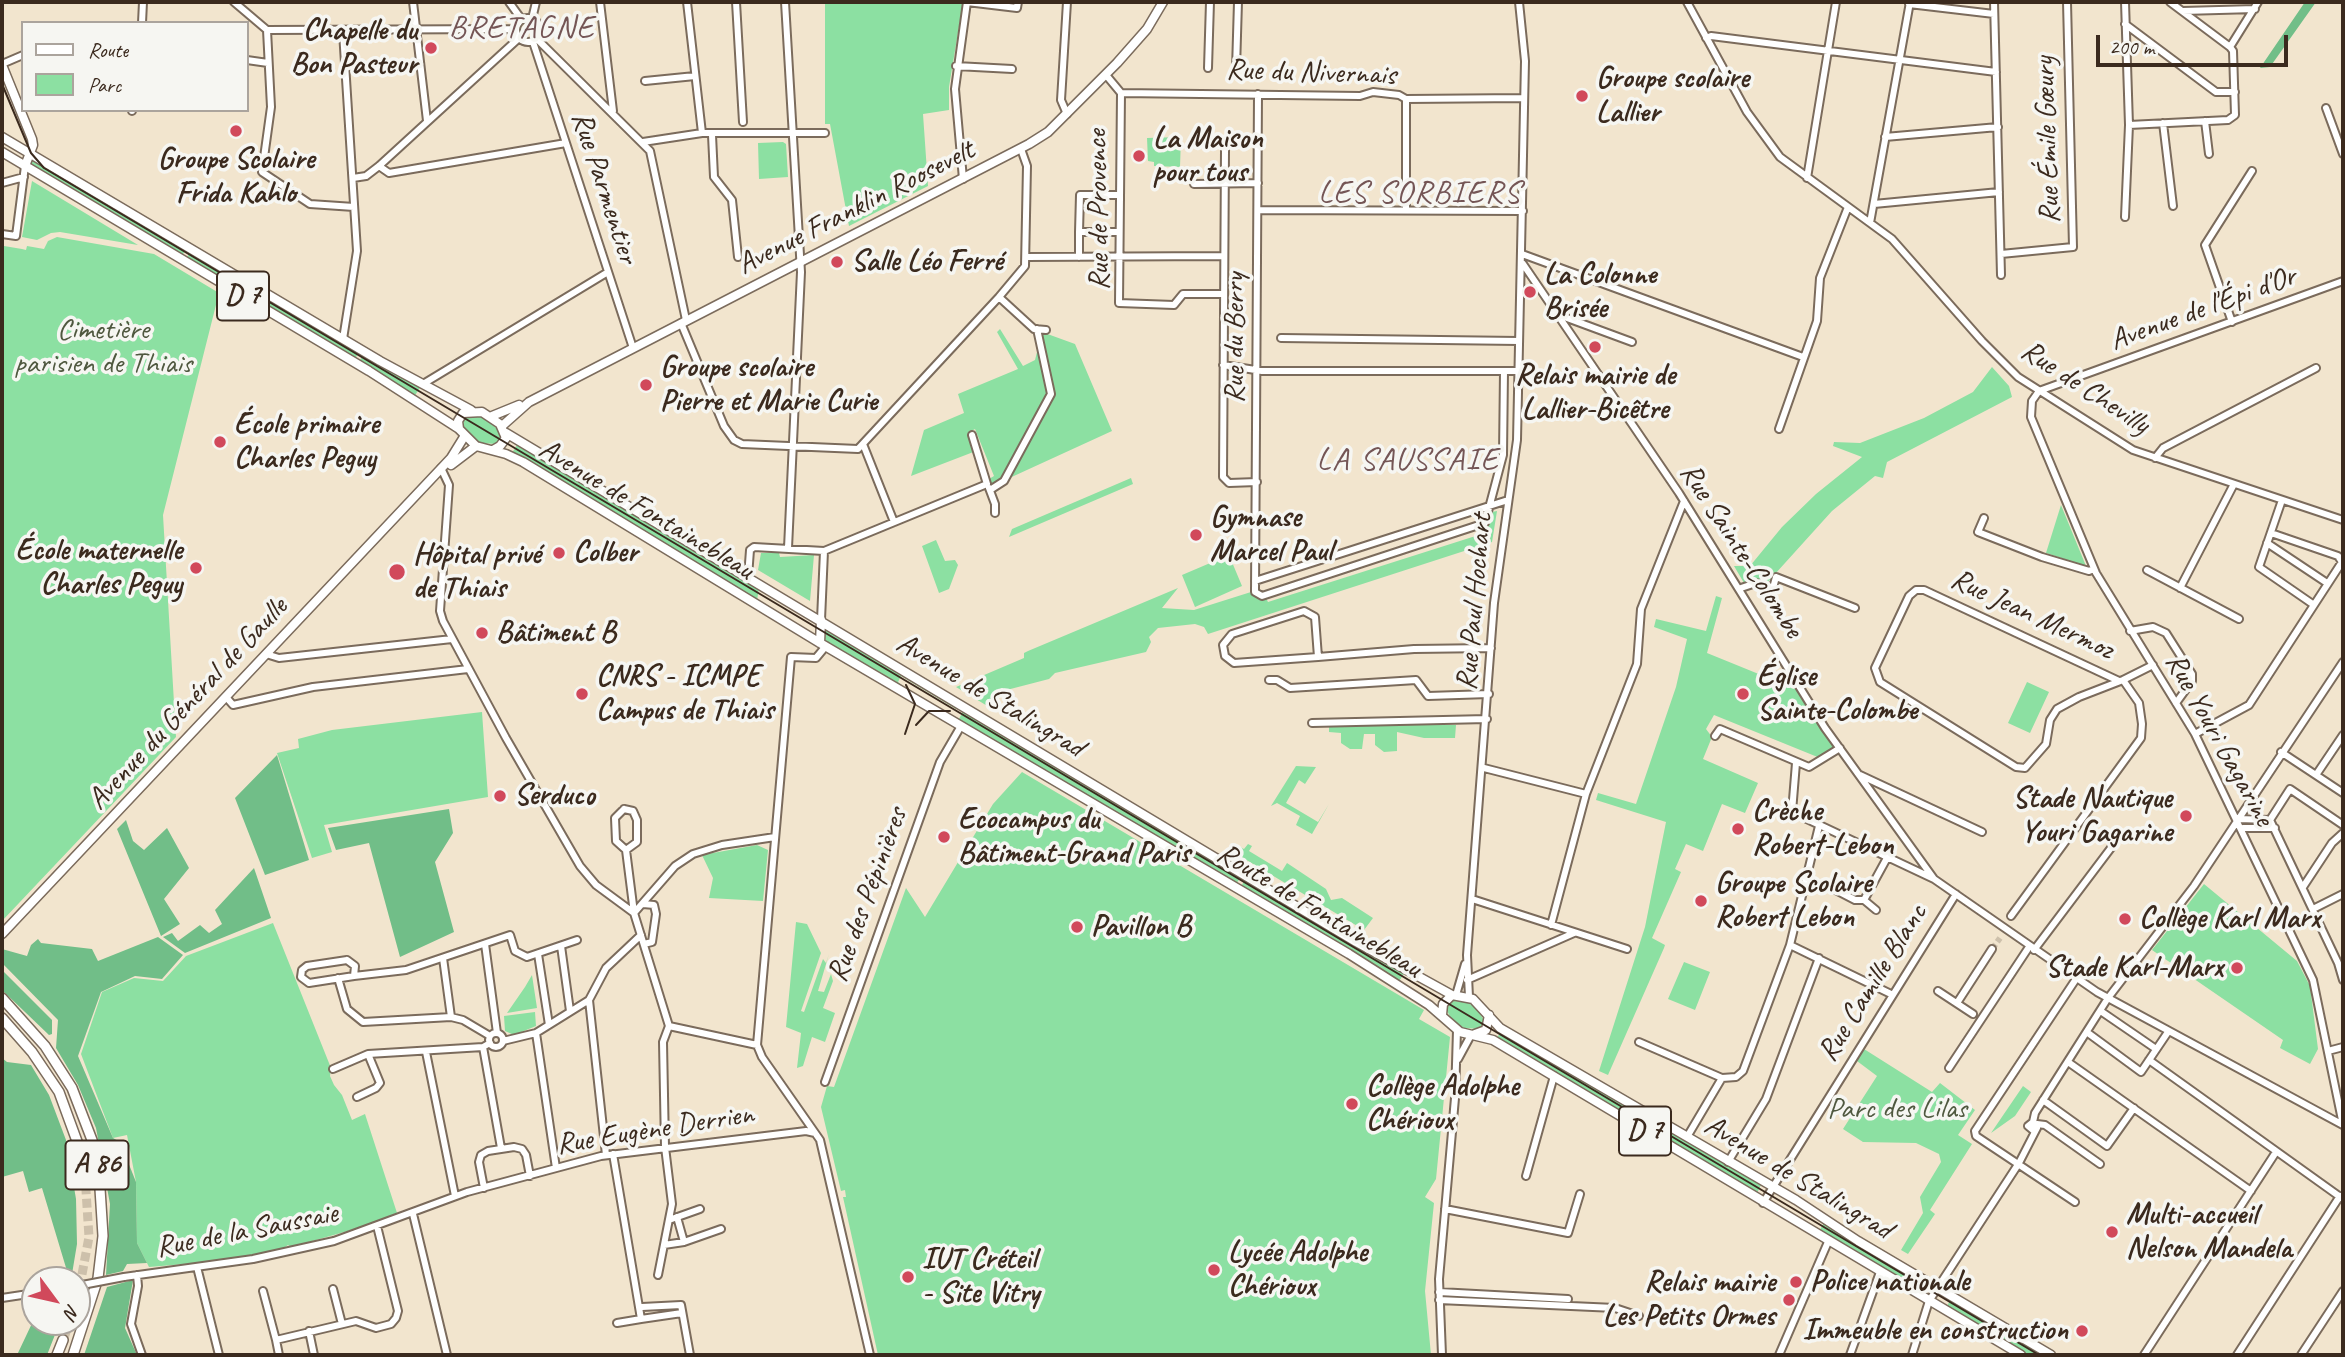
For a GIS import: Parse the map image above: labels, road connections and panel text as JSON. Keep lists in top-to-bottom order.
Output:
{
  "streets": {
    "highway": ["A 86"],
    "main road": [
      "Avenue Franklin Roosevelt",
      "D 7",
      "Avenue de Fontainebleau",
      "Avenue de Stalingrad",
      "Avenue du Général de Gaulle",
      "Route de Fontainebleau"
    ],
    "street": [
      "Rue du Nivernais",
      "Rue Émile Gœury",
      "Rue Parmentier",
      "Rue de Provence",
      "Avenue de l'Épi d'Or",
      "Rue du Berry",
      "Rue de Chevilly",
      "Rue Sainte-Colombe",
      "Rue Paul Hochart",
      "Rue Jean Mermoz",
      "Rue Youri Gagarine",
      "Rue des Pépinières",
      "Rue Camille Blanc",
      "Rue Eugène Derrien",
      "Rue de la Saussaie"
    ]
  },
  "crossings": [
    ["Rue du Nivernais", "Rue de Provence"],
    ["Rue du Nivernais", "Rue du Berry"],
    ["Rue du Nivernais", "Rue Paul Hochart"],
    ["Rue Parmentier", "Avenue Franklin Roosevelt"],
    ["Avenue Franklin Roosevelt", "D 7"],
    ["Avenue Franklin Roosevelt", "Avenue de Fontainebleau"],
    ["Avenue Franklin Roosevelt", "Avenue de Stalingrad"],
    ["Avenue Franklin Roosevelt", "Avenue du Général de Gaulle"],
    ["D 7", "Avenue de Fontainebleau"],
    ["D 7", "Rue Paul Hochart"],
    ["D 7", "Avenue de Stalingrad"],
    ["D 7", "Avenue du Général de Gaulle"],
    ["D 7", "Route de Fontainebleau"],
    ["Avenue de l'Épi d'Or", "Rue de Chevilly"],
    ["Avenue de l'Épi d'Or", "Rue Youri Gagarine"],
    ["Rue de Chevilly", "Rue Youri Gagarine"],
    ["Avenue de Fontainebleau", "Avenue de Stalingrad"],
    ["Avenue de Fontainebleau", "Avenue du Général de Gaulle"],
    ["Avenue de Fontainebleau", "Route de Fontainebleau"],
    ["Rue Sainte-Colombe", "Rue Paul Hochart"],
    ["Rue Paul Hochart", "Avenue de Stalingrad"],
    ["Rue Paul Hochart", "Route de Fontainebleau"],
    ["Rue Jean Mermoz", "Rue Youri Gagarine"],
    ["Avenue de Stalingrad", "Avenue du Général de Gaulle"],
    ["Avenue de Stalingrad", "Route de Fontainebleau"],
    ["Avenue de Stalingrad", "Rue Camille Blanc"],
    ["Rue des Pépinières", "Route de Fontainebleau"],
    ["Rue Eugène Derrien", "Rue de la Saussaie"]
  ],
  "districts": ["BRETAGNE", "LES SORBIERS", "LA SAUSSAIE"],
  "parks": ["Cimetière parisien de Thiais", "Parc des Lilas"],
  "places": [
    "Chapelle du Bon Pasteur",
    "Groupe scolaire Lallier",
    "Groupe Scolaire Frida Kahlo",
    "La Maison pour tous",
    "Salle Léo Ferré",
    "La Colonne Brisée",
    "Relais mairie de Lallier-Bicêtre",
    "Groupe scolaire Pierre et Marie Curie",
    "École primaire Charles Peguy",
    "Gymnase Marcel Paul",
    "Colber",
    "École maternelle Charles Peguy",
    "Hôpital privé de Thiais",
    "Bâtiment B",
    "CNRS - ICMPE Campus de Thiais",
    "Église Sainte-Colombe",
    "Serduco",
    "Stade Nautique Youri Gagarine",
    "Crèche Robert-Lebon",
    "Ecocampus du Bâtiment-Grand Paris",
    "Groupe Scolaire Robert Lebon",
    "Collège Karl Marx",
    "Pavillon B",
    "Stade Karl-Marx",
    "Collège Adolphe Chérioux",
    "Multi-accueil Nelson Mandela",
    "Lycée Adolphe Chérioux",
    "IUT Créteil - Site Vitry",
    "Police nationale",
    "Relais mairie Les Petits Ormes",
    "Immeuble en construction"
  ],
  "legend": ["Route", "Parc"],
  "scale_bar": "200 m",
  "north": "bottom right"
}
